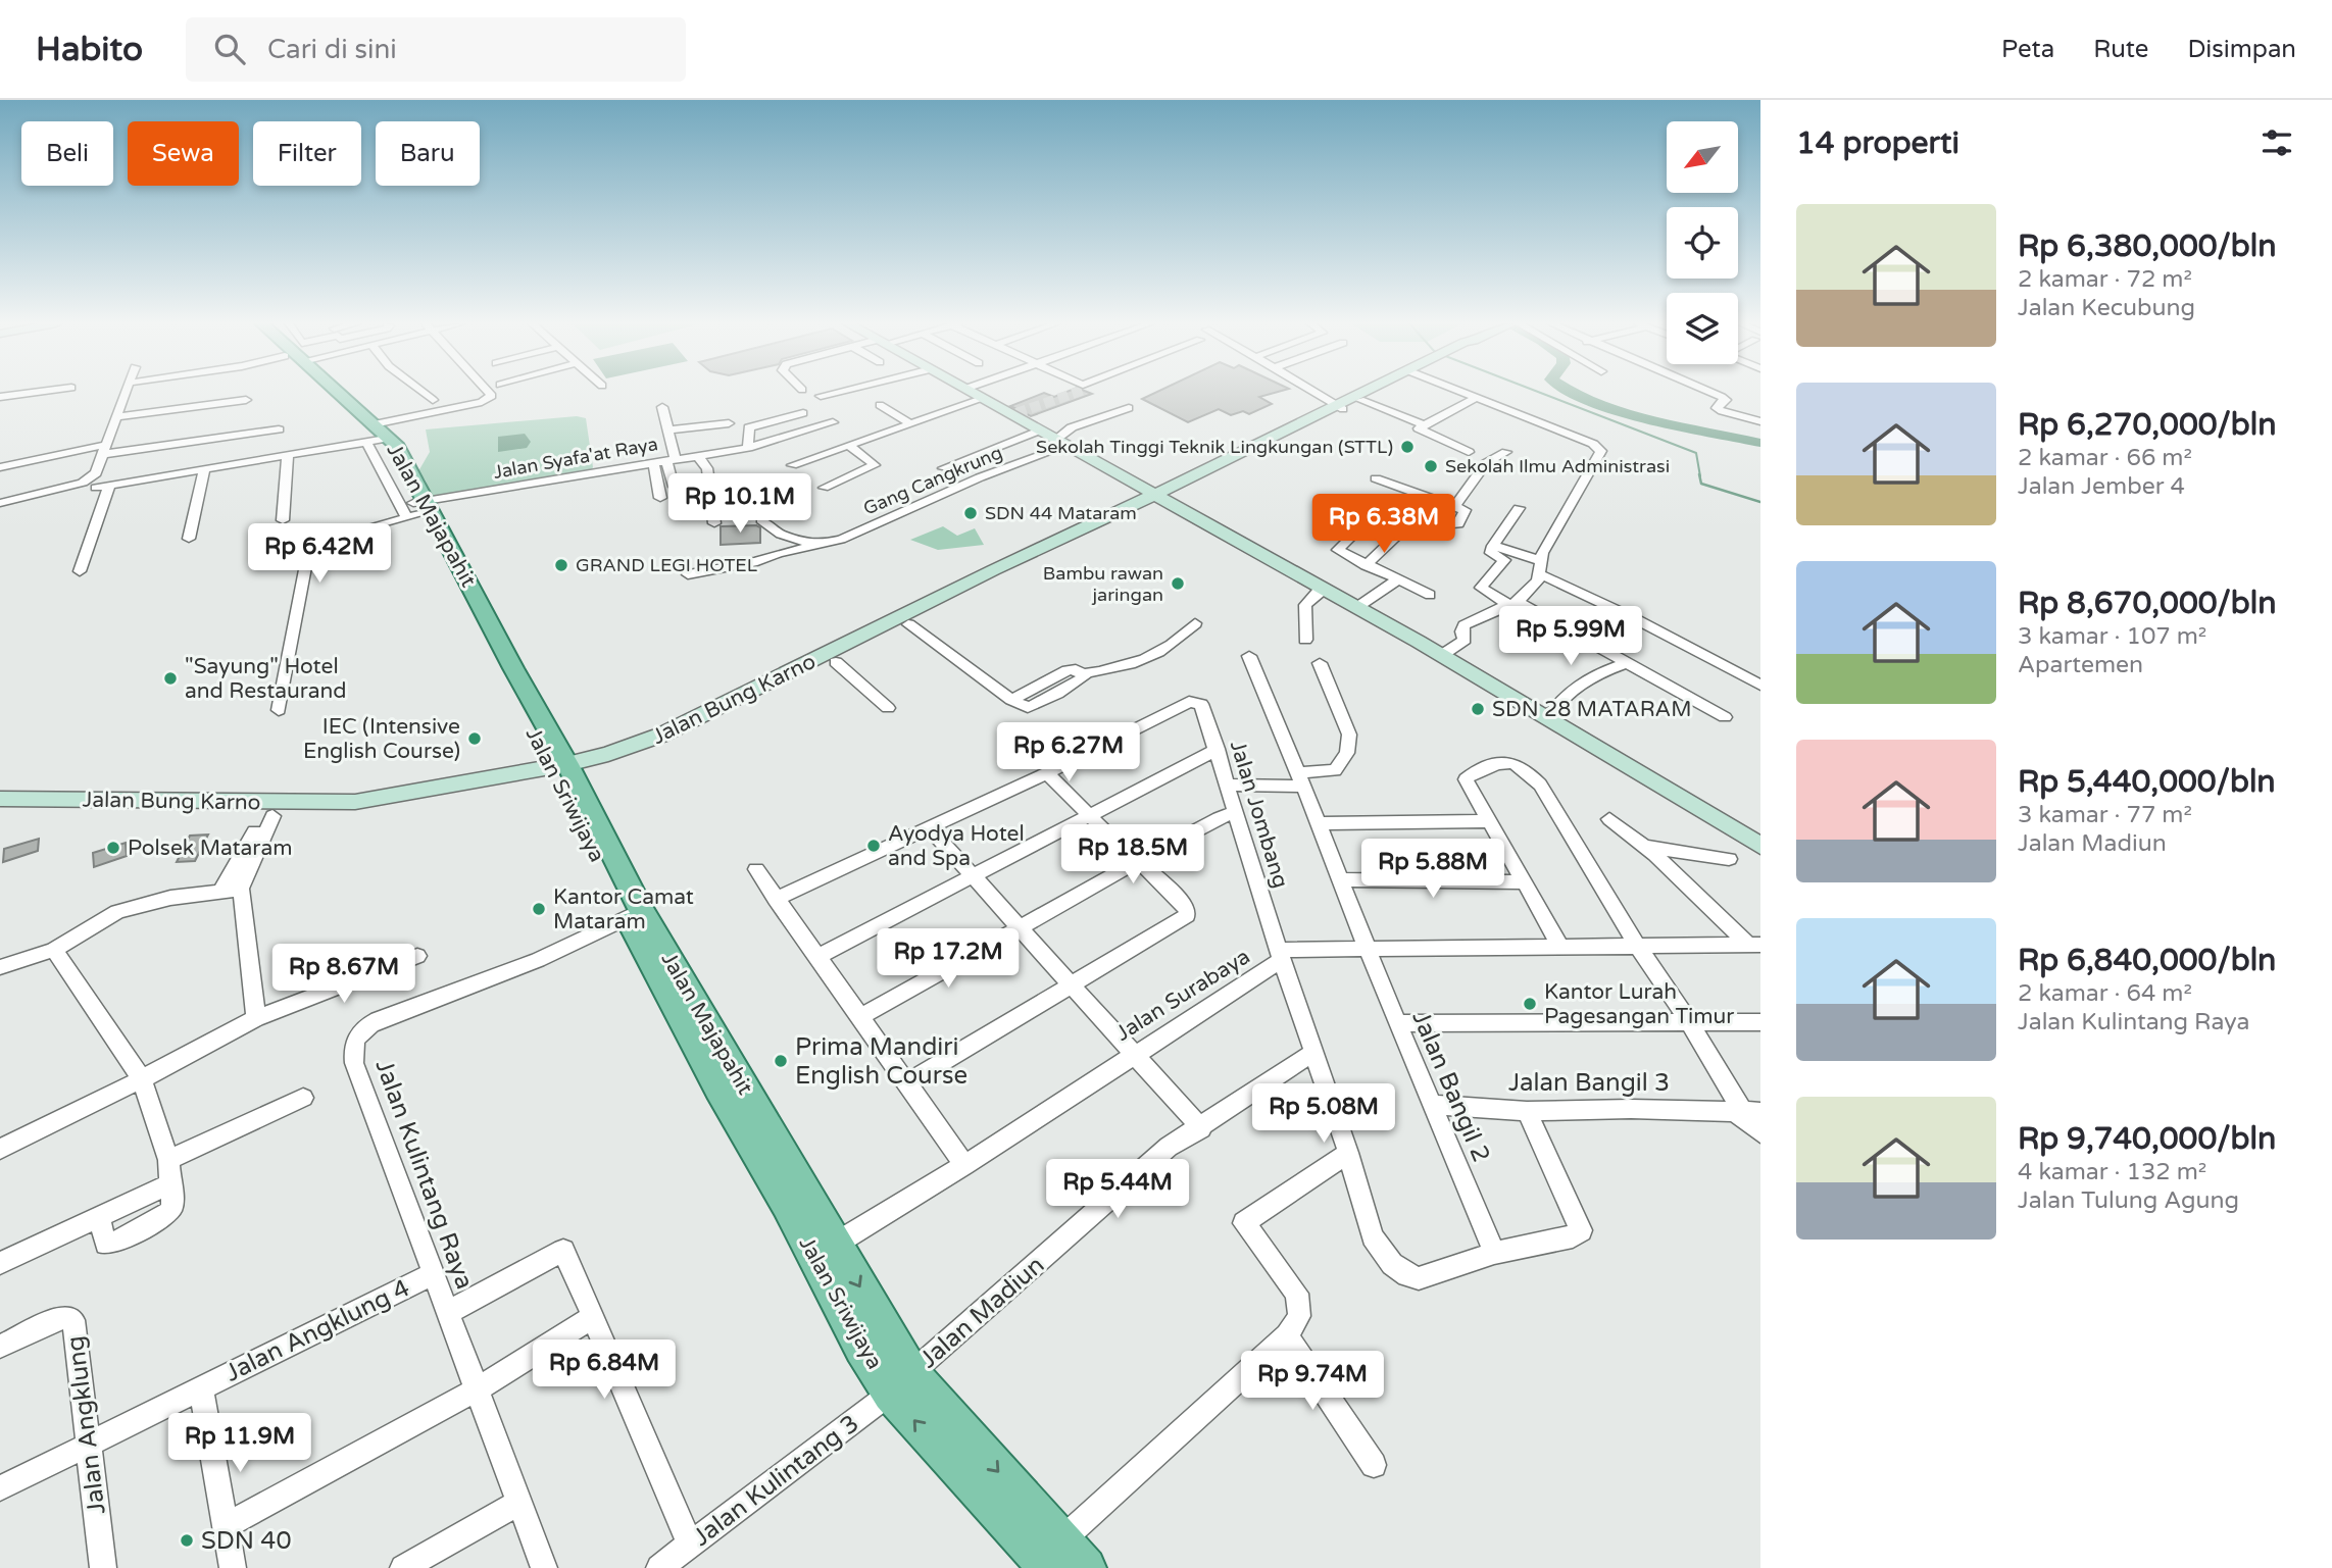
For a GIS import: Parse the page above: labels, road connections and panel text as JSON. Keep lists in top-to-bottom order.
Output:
{
  "streets": {
    "main road": ["Jalan Majapahit", "Jalan Bung Karno", "Jalan Sriwijaya"],
    "street": [
      "Jalan Syafa'at Raya",
      "Gang Cangkrung",
      "Jalan Jombang",
      "Jalan Surabaya",
      "Jalan Bangil 3",
      "Jalan Bangil 2",
      "Jalan Kulintang Raya",
      "Jalan Madiun",
      "Jalan Angklung 4",
      "Jalan Angklung",
      "Jalan Kulintang 3"
    ]
  },
  "crossings": [
    ["Jalan Syafa'at Raya", "Jalan Sriwijaya"],
    ["Jalan Majapahit", "Jalan Bung Karno"],
    ["Jalan Majapahit", "Jalan Sriwijaya"],
    ["Jalan Bung Karno", "Jalan Sriwijaya"],
    ["Jalan Sriwijaya", "Jalan Surabaya"],
    ["Jalan Sriwijaya", "Jalan Kulintang Raya"],
    ["Jalan Sriwijaya", "Jalan Madiun"],
    ["Jalan Sriwijaya", "Jalan Kulintang 3"],
    ["Jalan Jombang", "Jalan Surabaya"],
    ["Jalan Jombang", "Jalan Bangil 3"],
    ["Jalan Jombang", "Jalan Bangil 2"],
    ["Jalan Jombang", "Jalan Madiun"],
    ["Jalan Surabaya", "Jalan Bangil 2"],
    ["Jalan Bangil 3", "Jalan Bangil 2"],
    ["Jalan Kulintang Raya", "Jalan Angklung 4"],
    ["Jalan Madiun", "Jalan Kulintang 3"],
    ["Jalan Angklung 4", "Jalan Angklung"]
  ],
  "places": [
    "Sekolah Tinggi Teknik Lingkungan (STTL)",
    "Sekolah Ilmu Administrasi",
    "SDN 44 Mataram",
    "GRAND LEGI HOTEL",
    "Bambu rawan jaringan",
    "\"Sayung\" Hotel and Restaurand",
    "SDN 28 MATARAM",
    "IEC (Intensive English Course)",
    "Ayodya Hotel and Spa",
    "Polsek Mataram",
    "Kantor Camat Mataram",
    "Kantor Lurah Pagesangan Timur",
    "Prima Mandiri English Course",
    "SDN 40"
  ],
  "north": "bottom left",
  "page": {
    "header": "Habito",
    "search": "Cari di sini",
    "nav": ["Peta", "Rute", "Disimpan"],
    "heading": "14 properti",
    "chip": [
      "Beli",
      "Sewa",
      "Filter",
      "Baru"
    ],
    "list": [
      {
        "name": "Rp 6,380,000/bln",
        "note": "2 kamar · 72 m² · Jalan Kecubung"
      },
      {
        "name": "Rp 6,270,000/bln",
        "note": "2 kamar · 66 m² · Jalan Jember 4"
      },
      {
        "name": "Rp 8,670,000/bln",
        "note": "3 kamar · 107 m² · Apartemen"
      },
      {
        "name": "Rp 5,440,000/bln",
        "note": "3 kamar · 77 m² · Jalan Madiun"
      },
      {
        "name": "Rp 6,840,000/bln",
        "note": "2 kamar · 64 m² · Jalan Kulintang Raya"
      },
      {
        "name": "Rp 9,740,000/bln",
        "note": "4 kamar · 132 m² · Jalan Tulung Agung"
      }
    ],
    "price": [
      "Rp 10.1M",
      "Rp 6.38M",
      "Rp 6.42M",
      "Rp 5.99M",
      "Rp 6.27M",
      "Rp 18.5M",
      "Rp 5.88M",
      "Rp 17.2M",
      "Rp 8.67M",
      "Rp 5.08M",
      "Rp 5.44M",
      "Rp 6.84M",
      "Rp 9.74M",
      "Rp 11.9M"
    ]
  }
}
